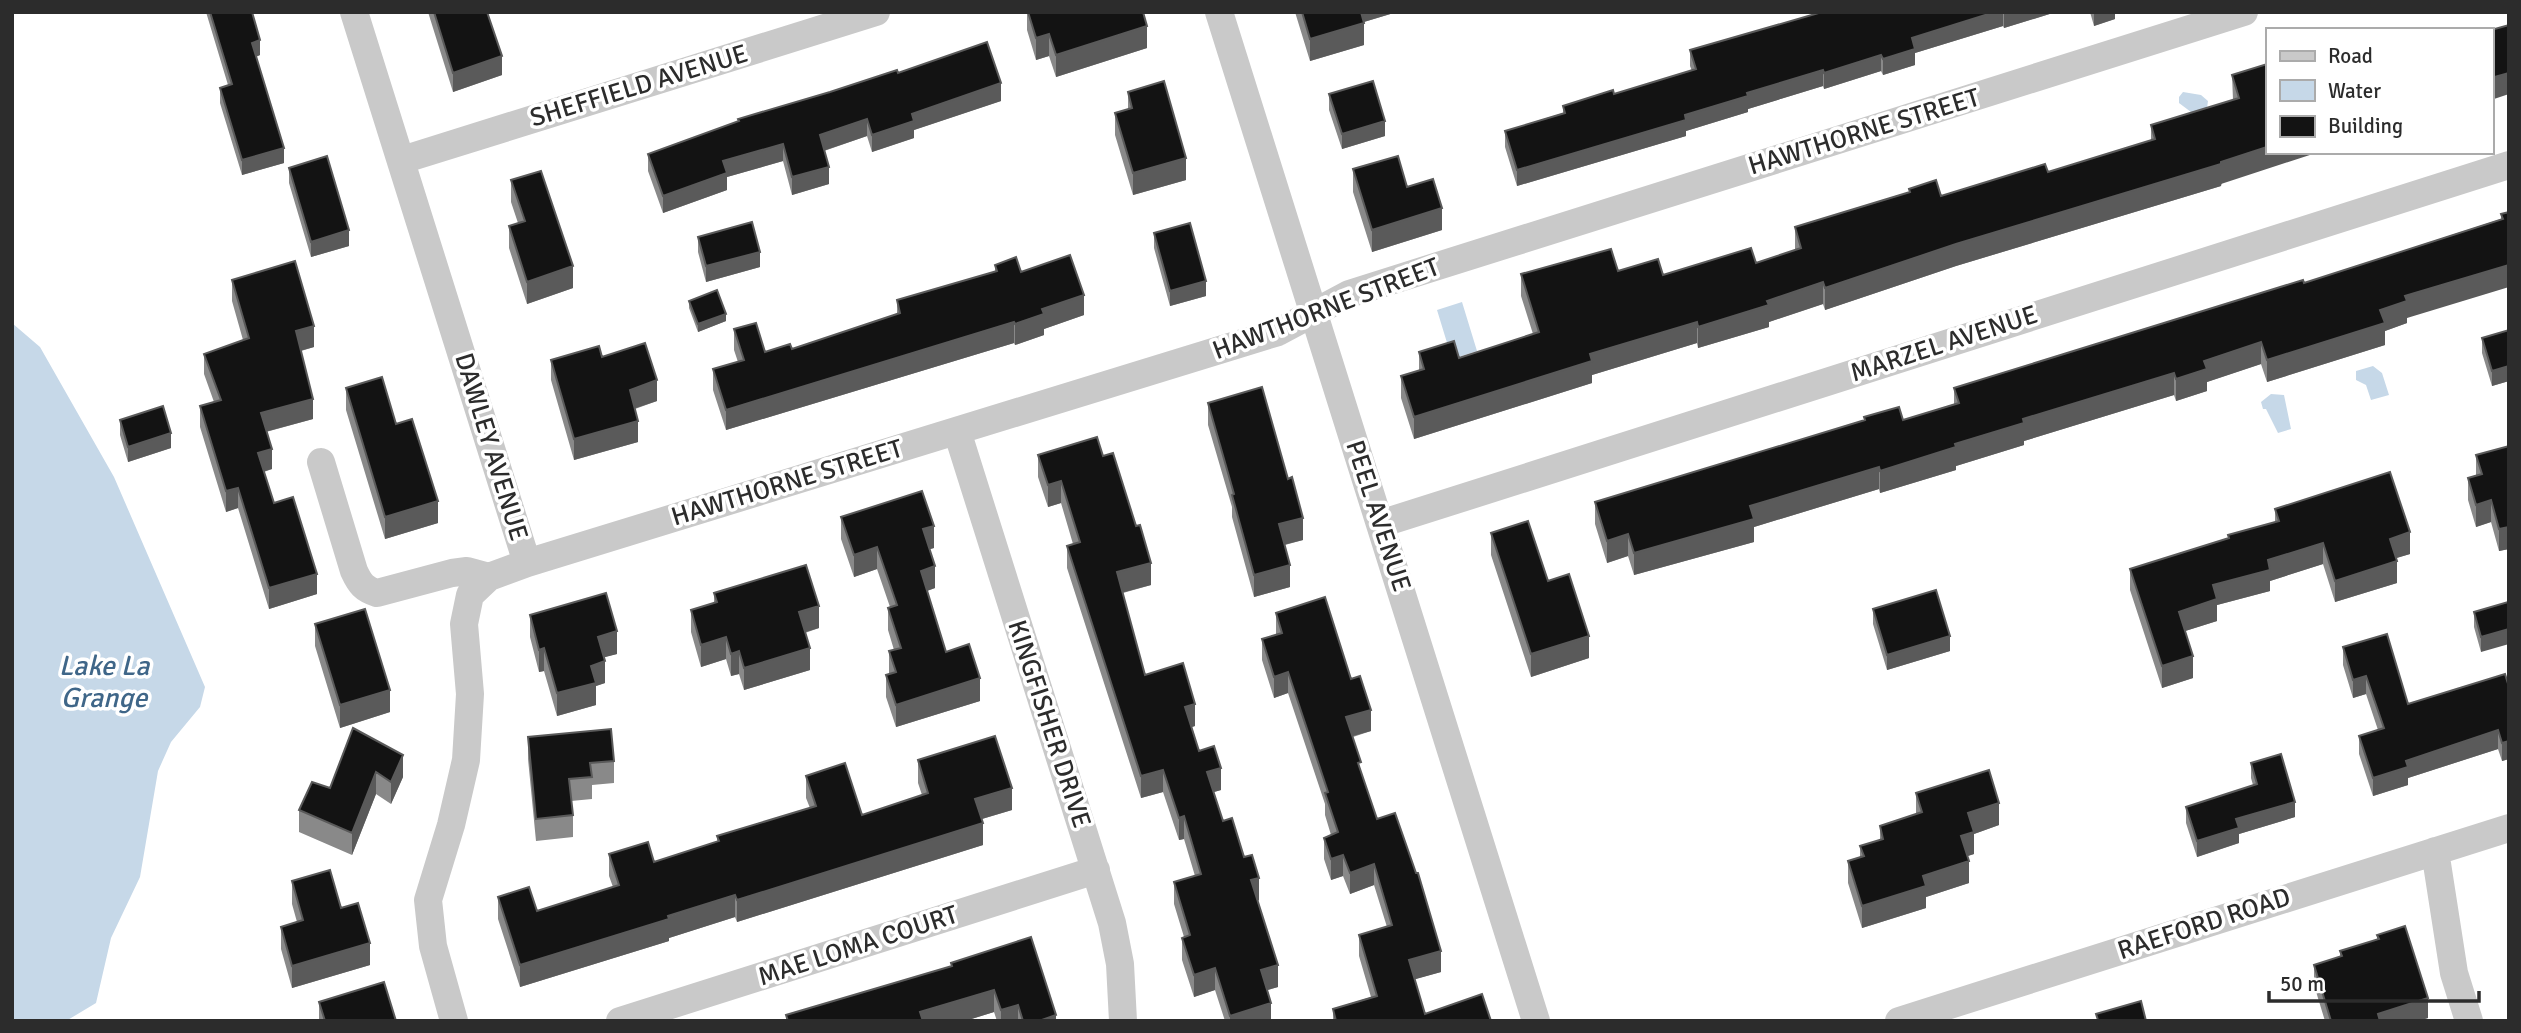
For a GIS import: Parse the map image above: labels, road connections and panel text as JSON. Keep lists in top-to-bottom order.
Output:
{
  "streets": {
    "street": [
      "SHEFFIELD AVENUE",
      "HAWTHORNE STREET",
      "MARZEL AVENUE",
      "DAWLEY AVENUE",
      "PEEL AVENUE",
      "KINGFISHER DRIVE",
      "RAEFORD ROAD",
      "MAE LOMA COURT"
    ]
  },
  "crossings": [
    ["SHEFFIELD AVENUE", "DAWLEY AVENUE"],
    ["HAWTHORNE STREET", "DAWLEY AVENUE"],
    ["HAWTHORNE STREET", "PEEL AVENUE"],
    ["HAWTHORNE STREET", "KINGFISHER DRIVE"],
    ["MARZEL AVENUE", "PEEL AVENUE"],
    ["KINGFISHER DRIVE", "MAE LOMA COURT"]
  ],
  "water": ["Lake La Grange"],
  "legend": ["Road", "Water", "Building"],
  "scale_bar": "50 m"
}
